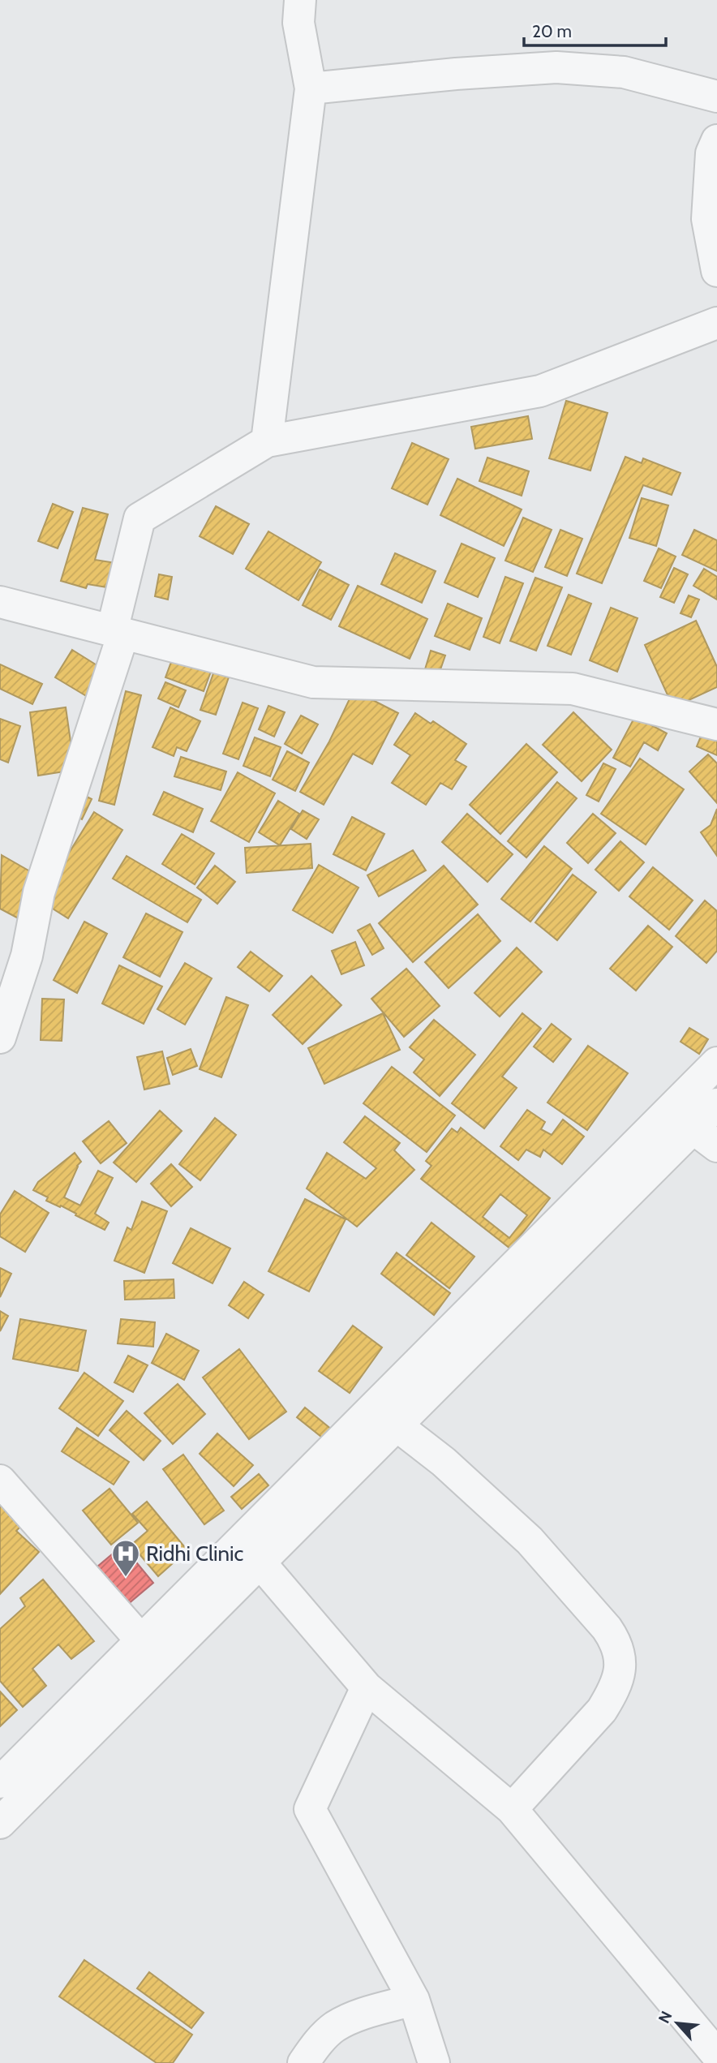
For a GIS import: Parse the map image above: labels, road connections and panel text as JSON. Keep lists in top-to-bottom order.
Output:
{
  "places": {
    "hospital": ["Ridhi Clinic"]
  },
  "scale_bar": "20 m",
  "north": "top left"
}
